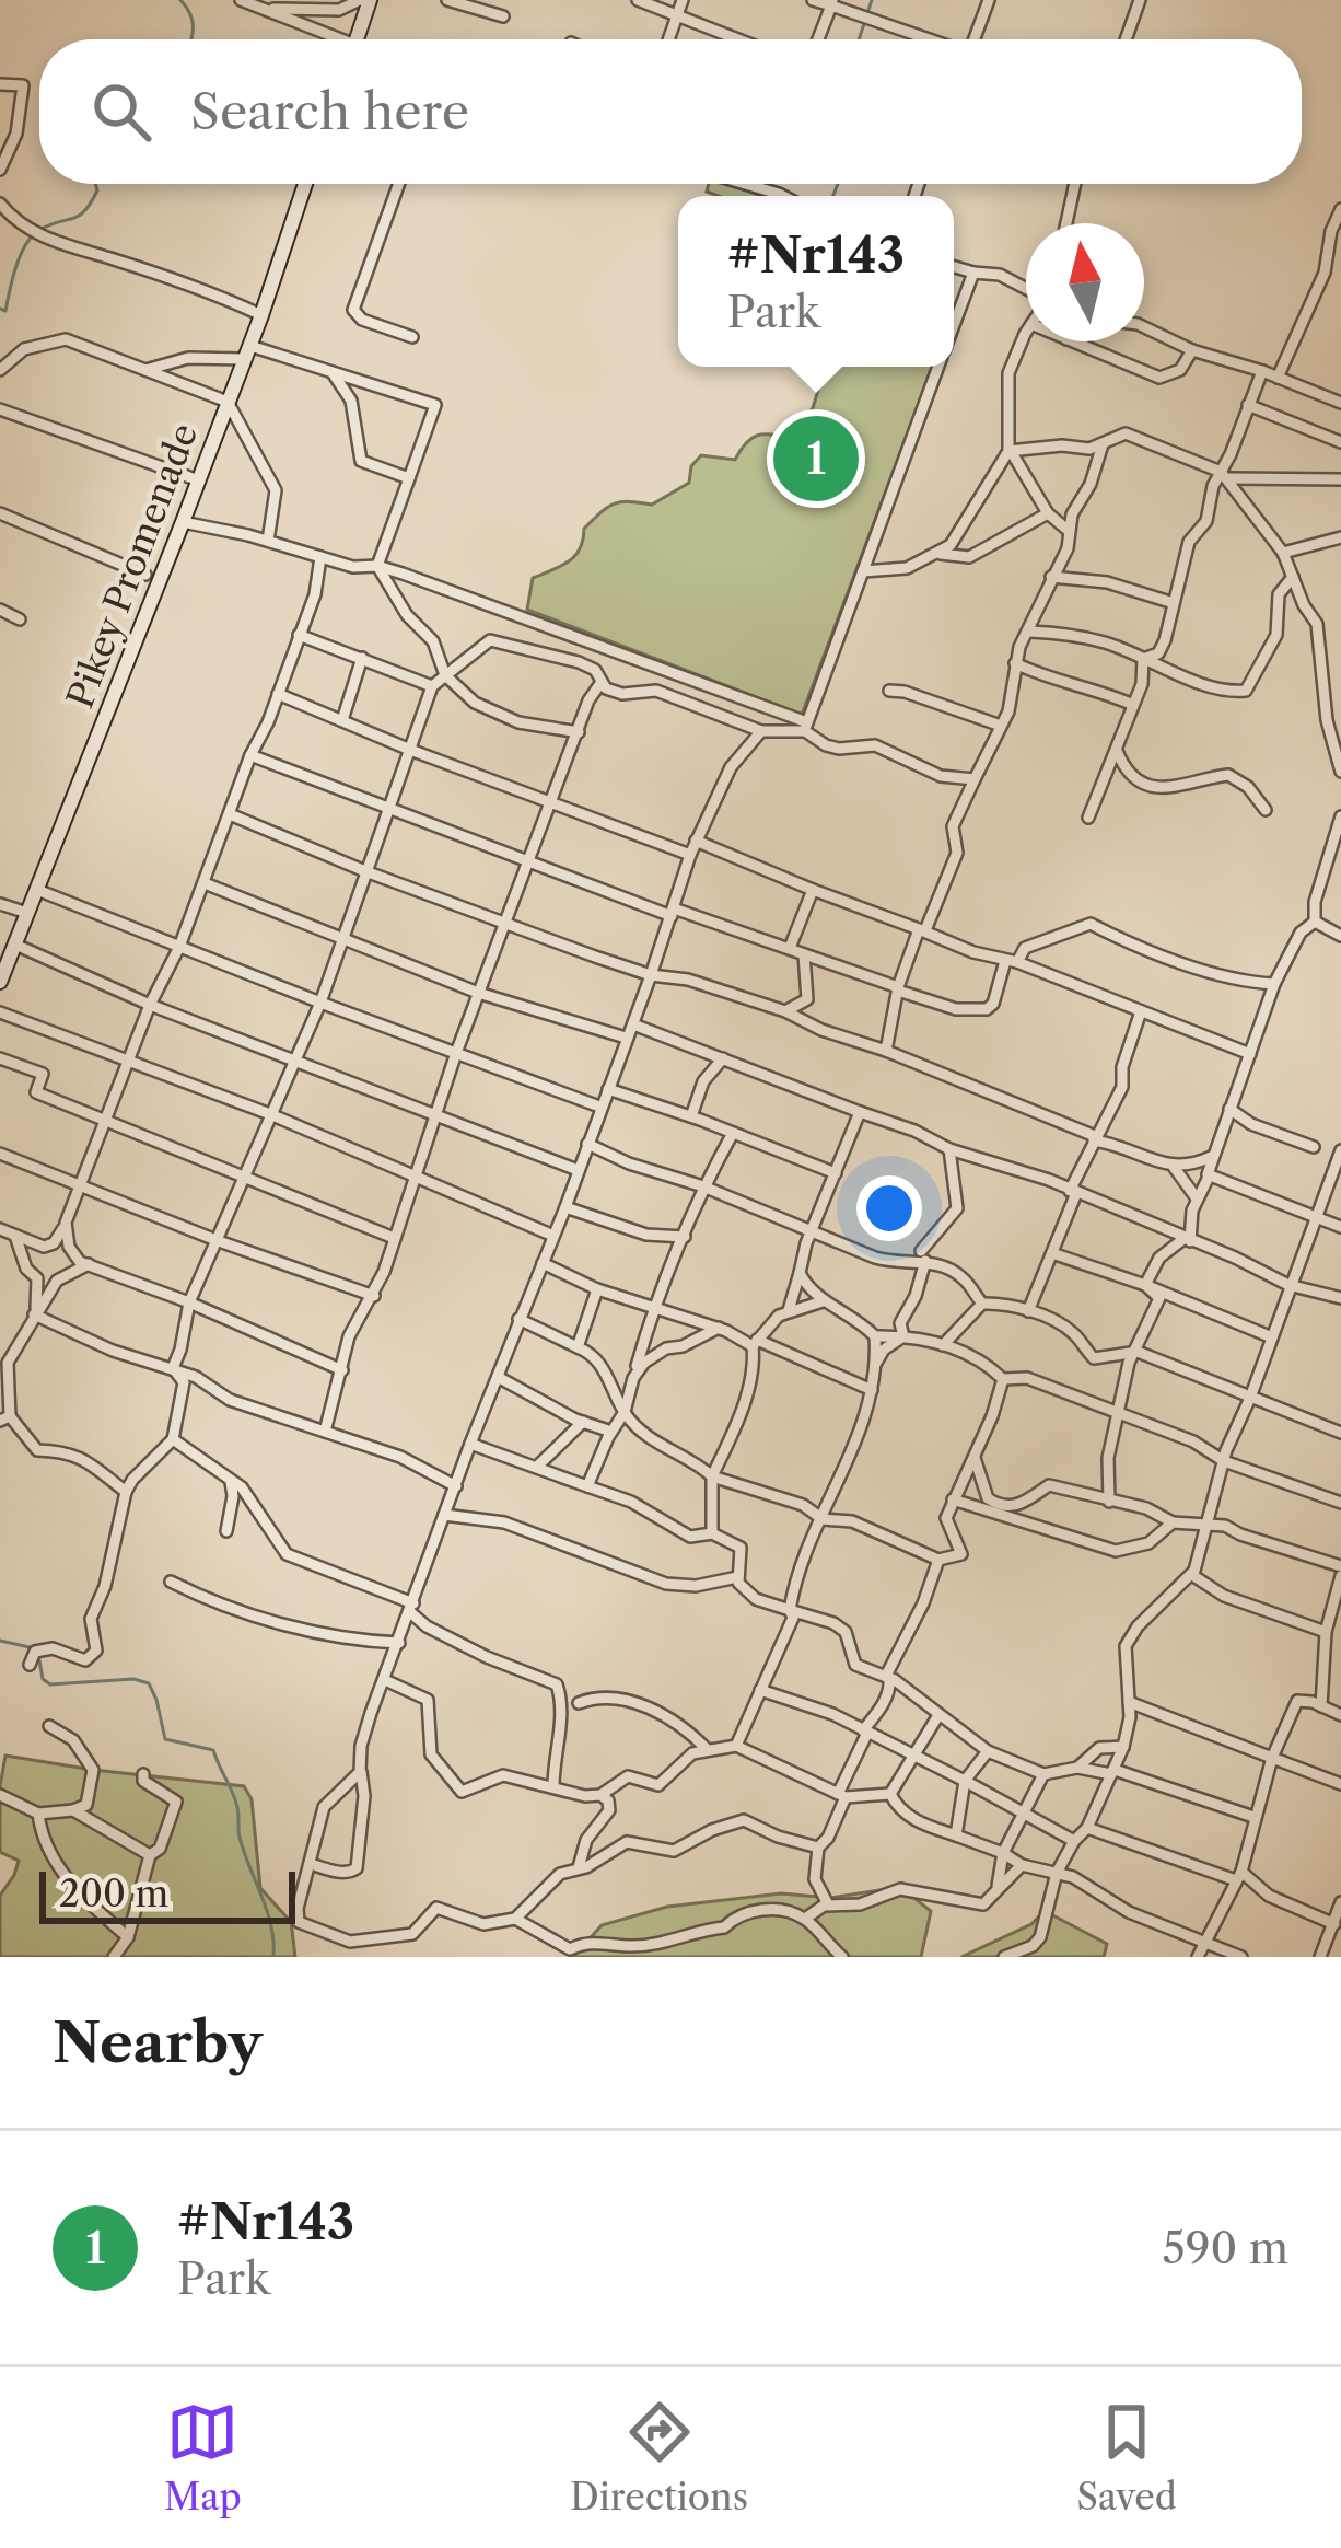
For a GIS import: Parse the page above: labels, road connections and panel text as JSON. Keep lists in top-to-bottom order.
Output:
{
  "streets": {
    "street": ["Pikey Promenade"]
  },
  "scale_bar": "200 m",
  "north": "top",
  "page": {
    "search": "Search here",
    "popup": ["#Nr143", "Park"],
    "pins": "1",
    "scale": "200 m",
    "heading": "Nearby",
    "list": [
      {
        "mark": "1",
        "name": "#Nr143",
        "note": "Park",
        "value": "590 m"
      }
    ],
    "nav": ["Map", "Directions", "Saved"]
  }
}
